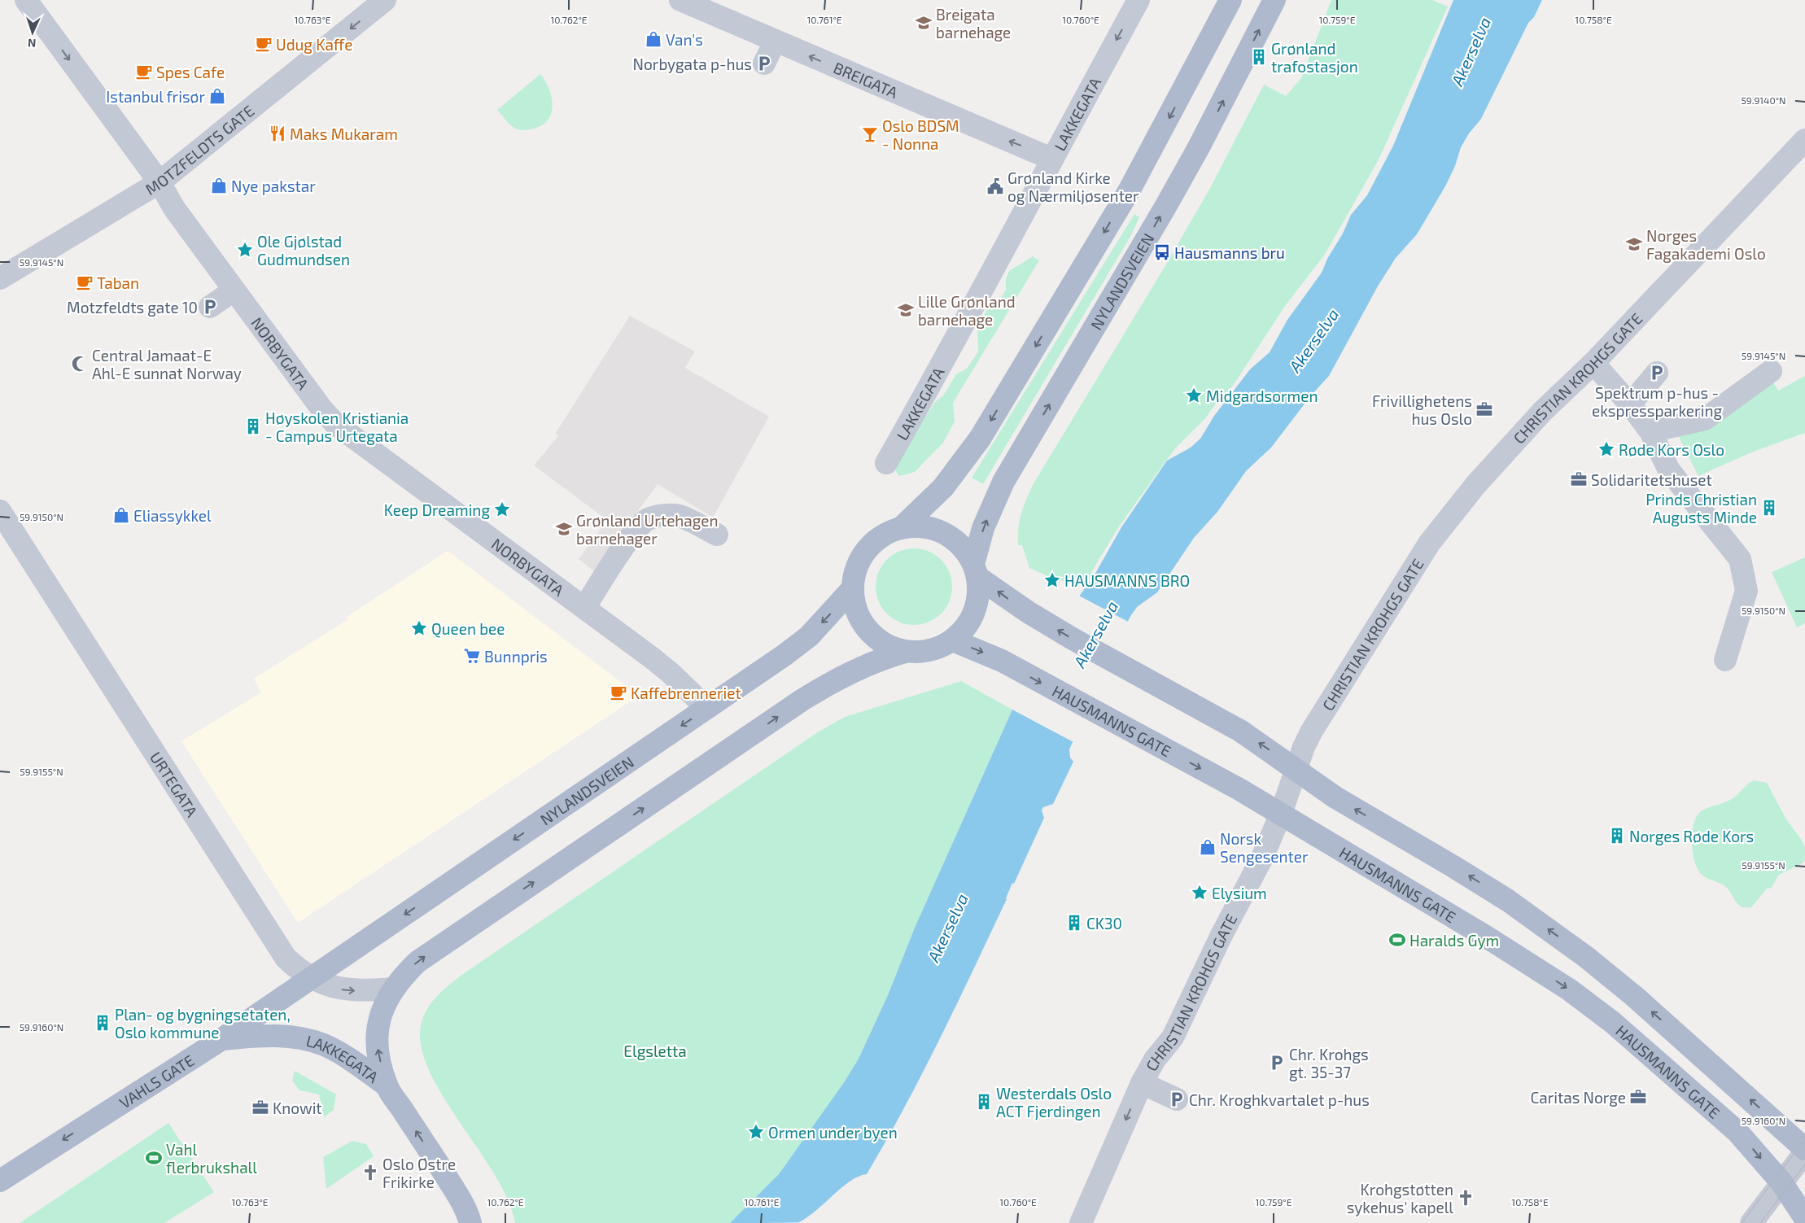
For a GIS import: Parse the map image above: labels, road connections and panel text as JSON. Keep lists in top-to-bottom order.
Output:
{
  "streets": {
    "main road": [
      "LAKKEGATA",
      "NYLANDSVEIEN",
      "HAUSMANNS GATE",
      "VAHLS GATE"
    ],
    "street": [
      "BREIGATA",
      "MOTZFELDTS GATE",
      "NORBYGATA",
      "CHRISTIAN KROHGS GATE",
      "URTEGATA"
    ]
  },
  "crossings": [
    ["BREIGATA", "LAKKEGATA"],
    ["LAKKEGATA", "NYLANDSVEIEN"],
    ["LAKKEGATA", "VAHLS GATE"],
    ["MOTZFELDTS GATE", "NORBYGATA"],
    ["NYLANDSVEIEN", "NORBYGATA"],
    ["NYLANDSVEIEN", "HAUSMANNS GATE"],
    ["NYLANDSVEIEN", "URTEGATA"],
    ["NYLANDSVEIEN", "VAHLS GATE"],
    ["CHRISTIAN KROHGS GATE", "HAUSMANNS GATE"],
    ["URTEGATA", "VAHLS GATE"]
  ],
  "one_way": ["BREIGATA", "MOTZFELDTS GATE", "VAHLS GATE"],
  "water": ["Akerselva"],
  "parks": ["Elgsletta"],
  "places": {
    "school or university": [
      "Breigata barnehage",
      "Norges Fagakademi Oslo",
      "Lille Grønland barnehage",
      "Grønland Urtehagen barnehager"
    ],
    "shop": [
      "Van's",
      "Istanbul frisør",
      "Nye pakstar",
      "Eliassykkel",
      "Norsk Sengesenter"
    ],
    "cafe": [
      "Udug Kaffe",
      "Spes Cafe",
      "Taban",
      "Kaffebrenneriet"
    ],
    "building": [
      "Grønland trafostasjon",
      "Høyskolen Kristiania - Campus Urtegata",
      "Prinds Christian Augusts Minde",
      "Norges Røde Kors",
      "CK30",
      "Plan- og bygningsetaten, Oslo kommune",
      "Westerdals Oslo ACT Fjerdingen"
    ],
    "parking": [
      "Norbygata p-hus",
      "Motzfeldts gate 10",
      "Spektrum p-hus - ekspressparkering",
      "Chr. Krohgs gt. 35-37",
      "Chr. Kroghkvartalet p-hus"
    ],
    "restaurant": ["Maks Mukaram"],
    "bar": ["Oslo BDSM - Nonna"],
    "public building": ["Grønland Kirke og Nærmiljøsenter"],
    "place": [
      "Ole Gjølstad Gudmundsen",
      "Midgardsormen",
      "Røde Kors Oslo",
      "Keep Dreaming",
      "HAUSMANNS BRO",
      "Queen bee",
      "Elysium",
      "Ormen under byen"
    ],
    "bus stop": ["Hausmanns bru"],
    "mosque": ["Central Jamaat-E Ahl-E sunnat Norway"],
    "office": [
      "Frivillighetens hus Oslo",
      "Solidaritetshuset",
      "Caritas Norge",
      "Knowit"
    ],
    "supermarket": ["Bunnpris"],
    "sports": ["Haralds Gym", "Vahl flerbrukshall"],
    "church": ["Oslo Østre Frikirke", "Krohgstøtten sykehus' kapell"]
  },
  "north": "bottom",
  "coordinates": [
    "10.763°E",
    "10.762°E",
    "10.761°E",
    "10.760°E",
    "10.759°E",
    "10.758°E",
    "59.9140°N",
    "59.9145°N",
    "59.9150°N",
    "59.9155°N",
    "59.9160°N"
  ]
}
